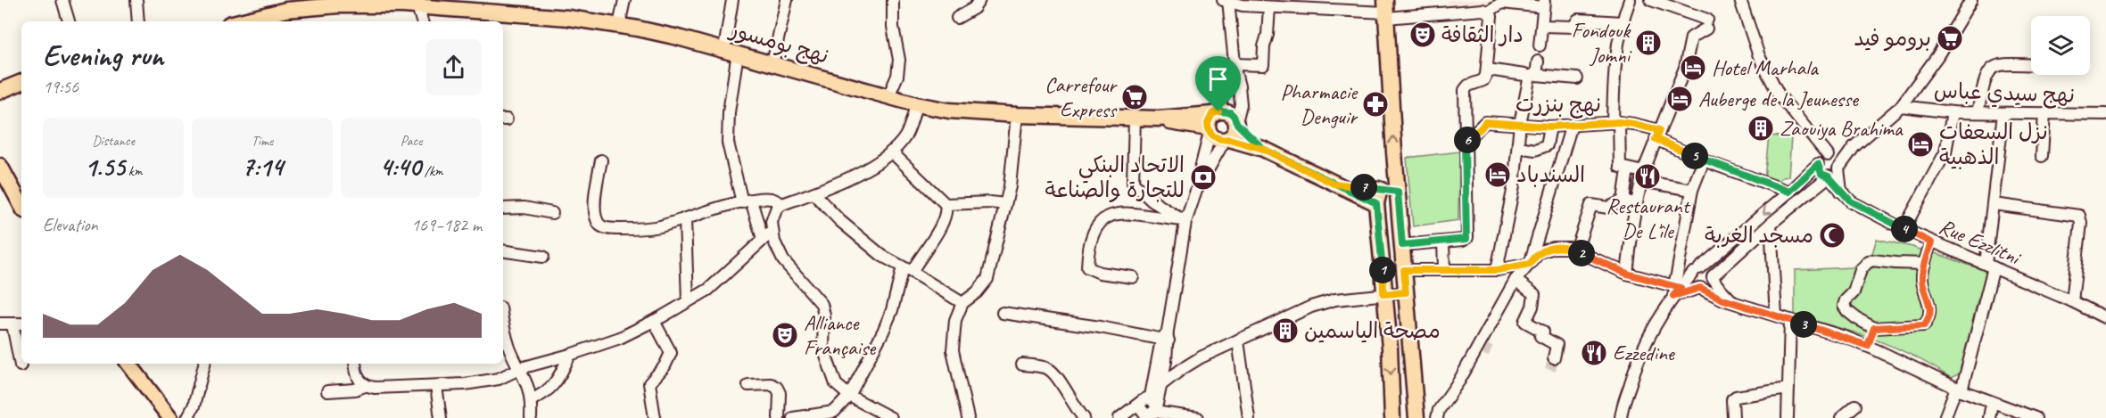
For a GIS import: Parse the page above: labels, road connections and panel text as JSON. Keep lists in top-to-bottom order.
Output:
{
  "streets": {
    "main road": ["نهج بومسور"],
    "street": ["نهج سيدي عباس", "نهج بنزرت", "Rue Ezzlitni"]
  },
  "places": {
    "theatre": ["دار الثقافة", "Alliance Française"],
    "supermarket": ["برومو فيد", "Carrefour Express"],
    "building": ["Fondouk Jomni", "Zaouiya Brahima", "مصحة الياسمين"],
    "hotel": [
      "Hotel Marhala",
      "Auberge de la Jeunesse",
      "نزل السعفات الذهبية",
      "السندباد"
    ],
    "pharmacy": ["Pharmacie Denguir"],
    "restaurant": ["Restaurant De L'île", "Ezzedine"],
    "bank": ["الاتحاد البنكي للتجارة والصناعة"],
    "mosque": ["مسجد الغربة"]
  },
  "page": {
    "heading": ["Evening run", "19:56"],
    "stats": [
      ["Distance", "1.55 km"],
      ["Time", "7:14"],
      ["Pace", "4:40 /km"]
    ],
    "pins": [
      "6",
      "5",
      "7",
      "4",
      "2",
      "1",
      "3"
    ],
    "chart": ["Elevation", "169–182 m"]
  }
}
